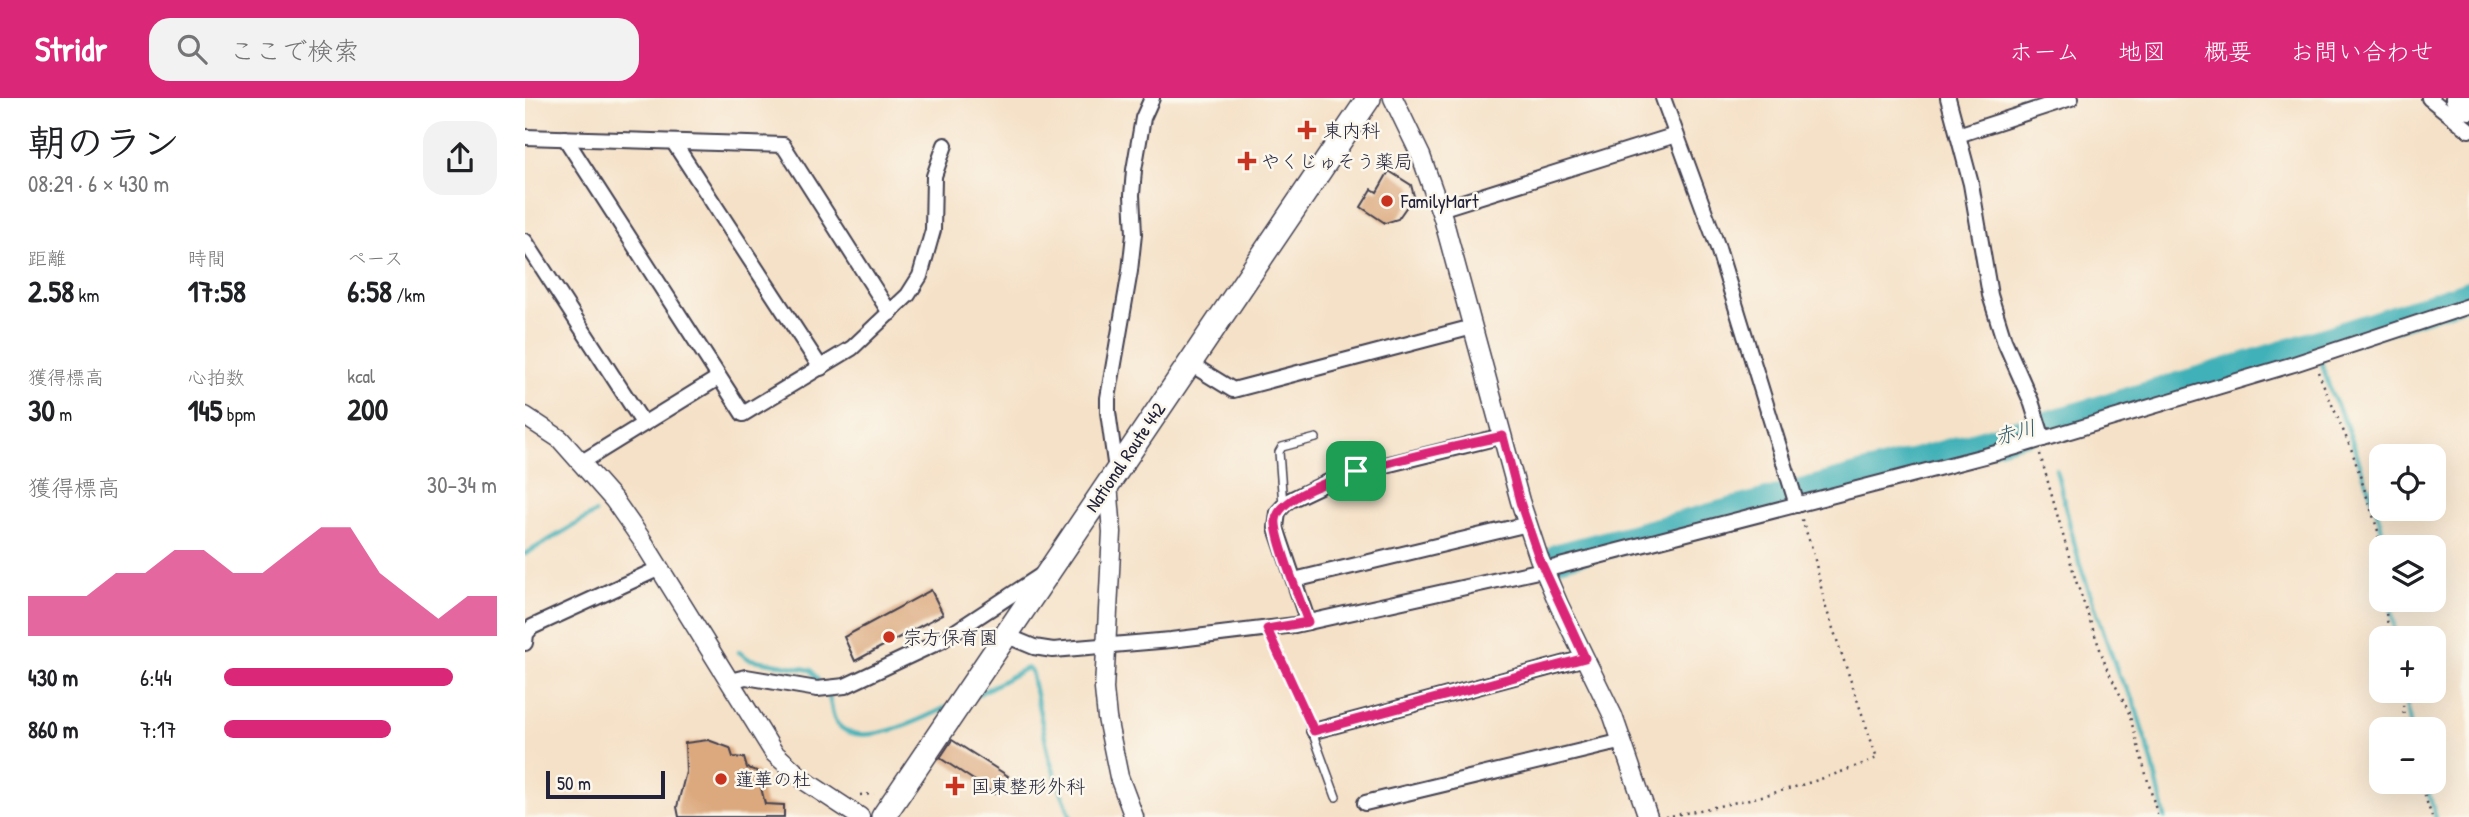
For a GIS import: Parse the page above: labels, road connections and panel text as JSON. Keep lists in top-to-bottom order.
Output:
{
  "streets": {
    "highway": ["National Route 442"]
  },
  "water": ["赤川"],
  "places": {
    "health": ["東内科", "やくじゅそう薬局", "国東整形外科"],
    "other": ["FamilyMart", "宗方保育園", "蓮華の杜"]
  },
  "scale_bar": "50 m",
  "page": {
    "header": "Stridr",
    "search": "ここで検索",
    "nav": [
      "ホーム",
      "地図",
      "概要",
      "お問い合わせ"
    ],
    "heading": ["朝のラン", "08:29 · 6 × 430 m"],
    "stats": [
      ["距離", "2.58 km"],
      ["時間", "17:58"],
      ["ペース", "6:58 /km"],
      ["獲得標高", "30 m"],
      ["心拍数", "145 bpm"],
      ["kcal", "200"]
    ],
    "map_buttons": ["+", "−"],
    "chart": ["獲得標高", "30–34 m"],
    "list": [
      {
        "name": "430 m",
        "note": "6:44"
      },
      {
        "name": "860 m",
        "note": "7:17"
      }
    ],
    "scale": "50 m"
  }
}
